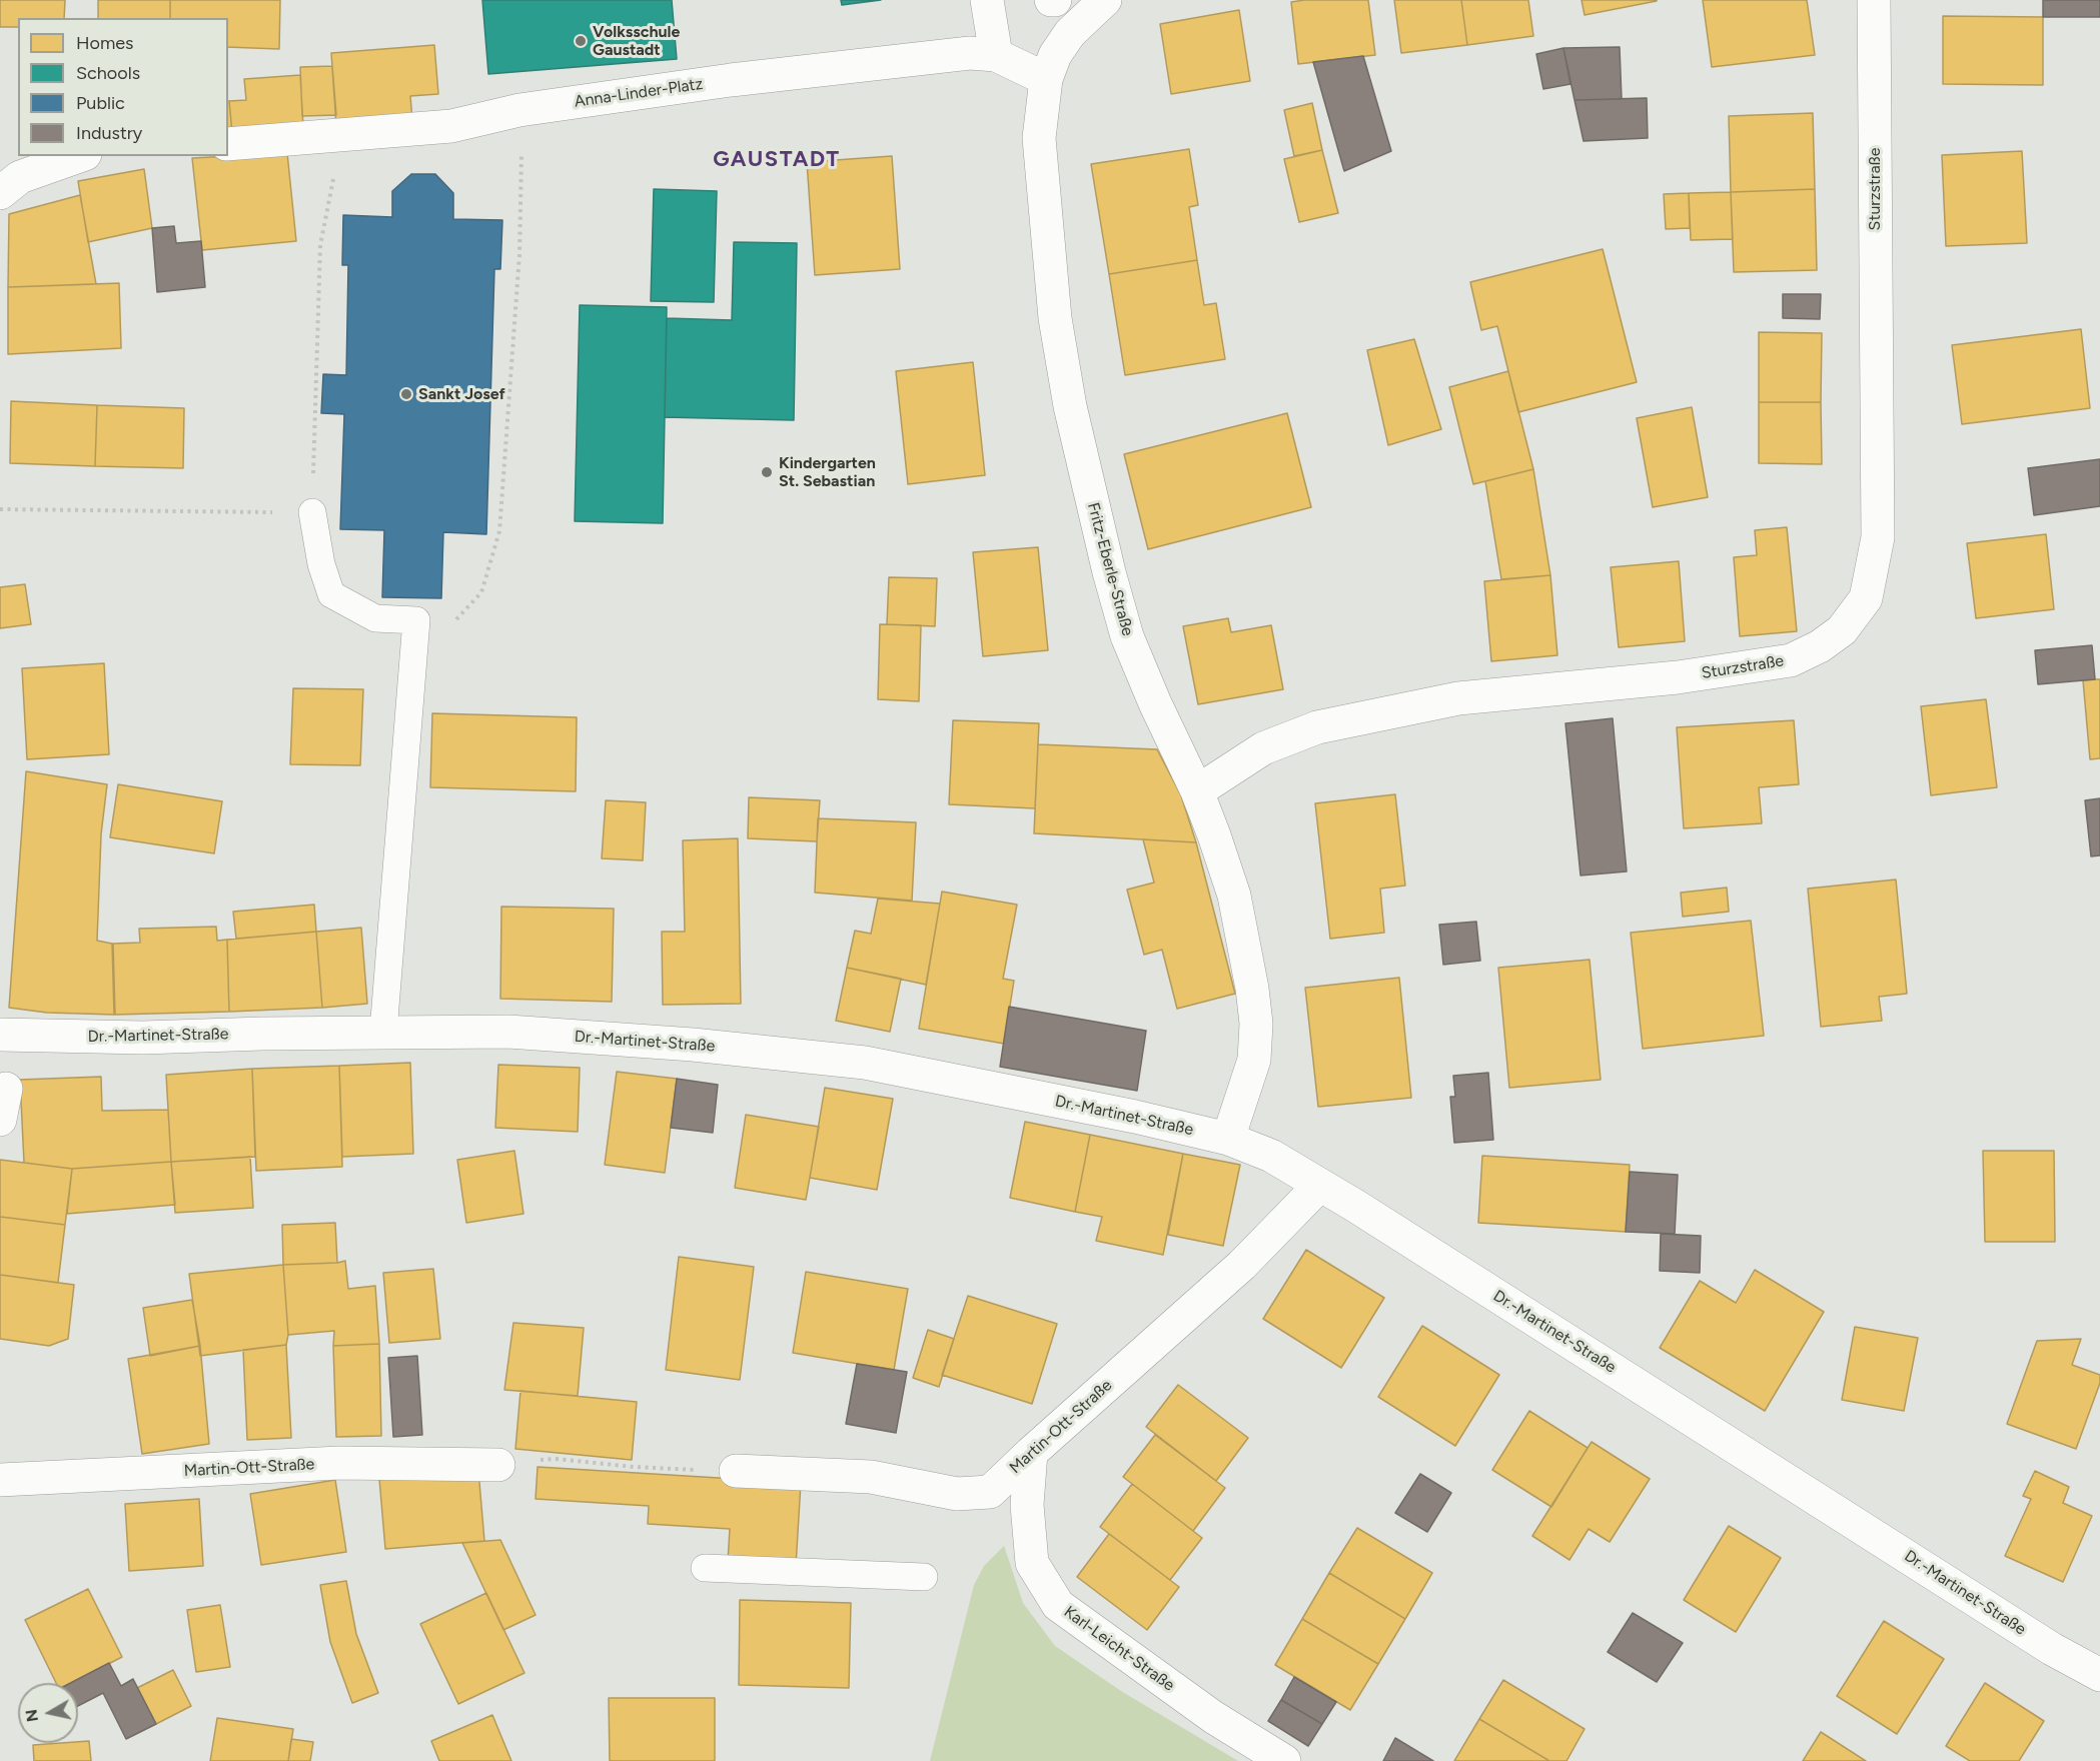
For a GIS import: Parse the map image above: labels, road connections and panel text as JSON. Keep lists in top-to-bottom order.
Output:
{
  "streets": {
    "street": [
      "Anna-Linder-Platz",
      "Sturzstraße",
      "Fritz-Eberle-Straße",
      "Dr.-Martinet-Straße",
      "Martin-Ott-Straße",
      "Karl-Leicht-Straße"
    ]
  },
  "crossings": [
    ["Anna-Linder-Platz", "Fritz-Eberle-Straße"],
    ["Sturzstraße", "Fritz-Eberle-Straße"],
    ["Fritz-Eberle-Straße", "Dr.-Martinet-Straße"],
    ["Dr.-Martinet-Straße", "Martin-Ott-Straße"],
    ["Martin-Ott-Straße", "Karl-Leicht-Straße"]
  ],
  "districts": ["GAUSTADT"],
  "places": ["Volksschule Gaustadt", "Sankt Josef", "Kindergarten St. Sebastian"],
  "legend": [
    "Homes",
    "Schools",
    "Public",
    "Industry"
  ],
  "north": "left"
}
